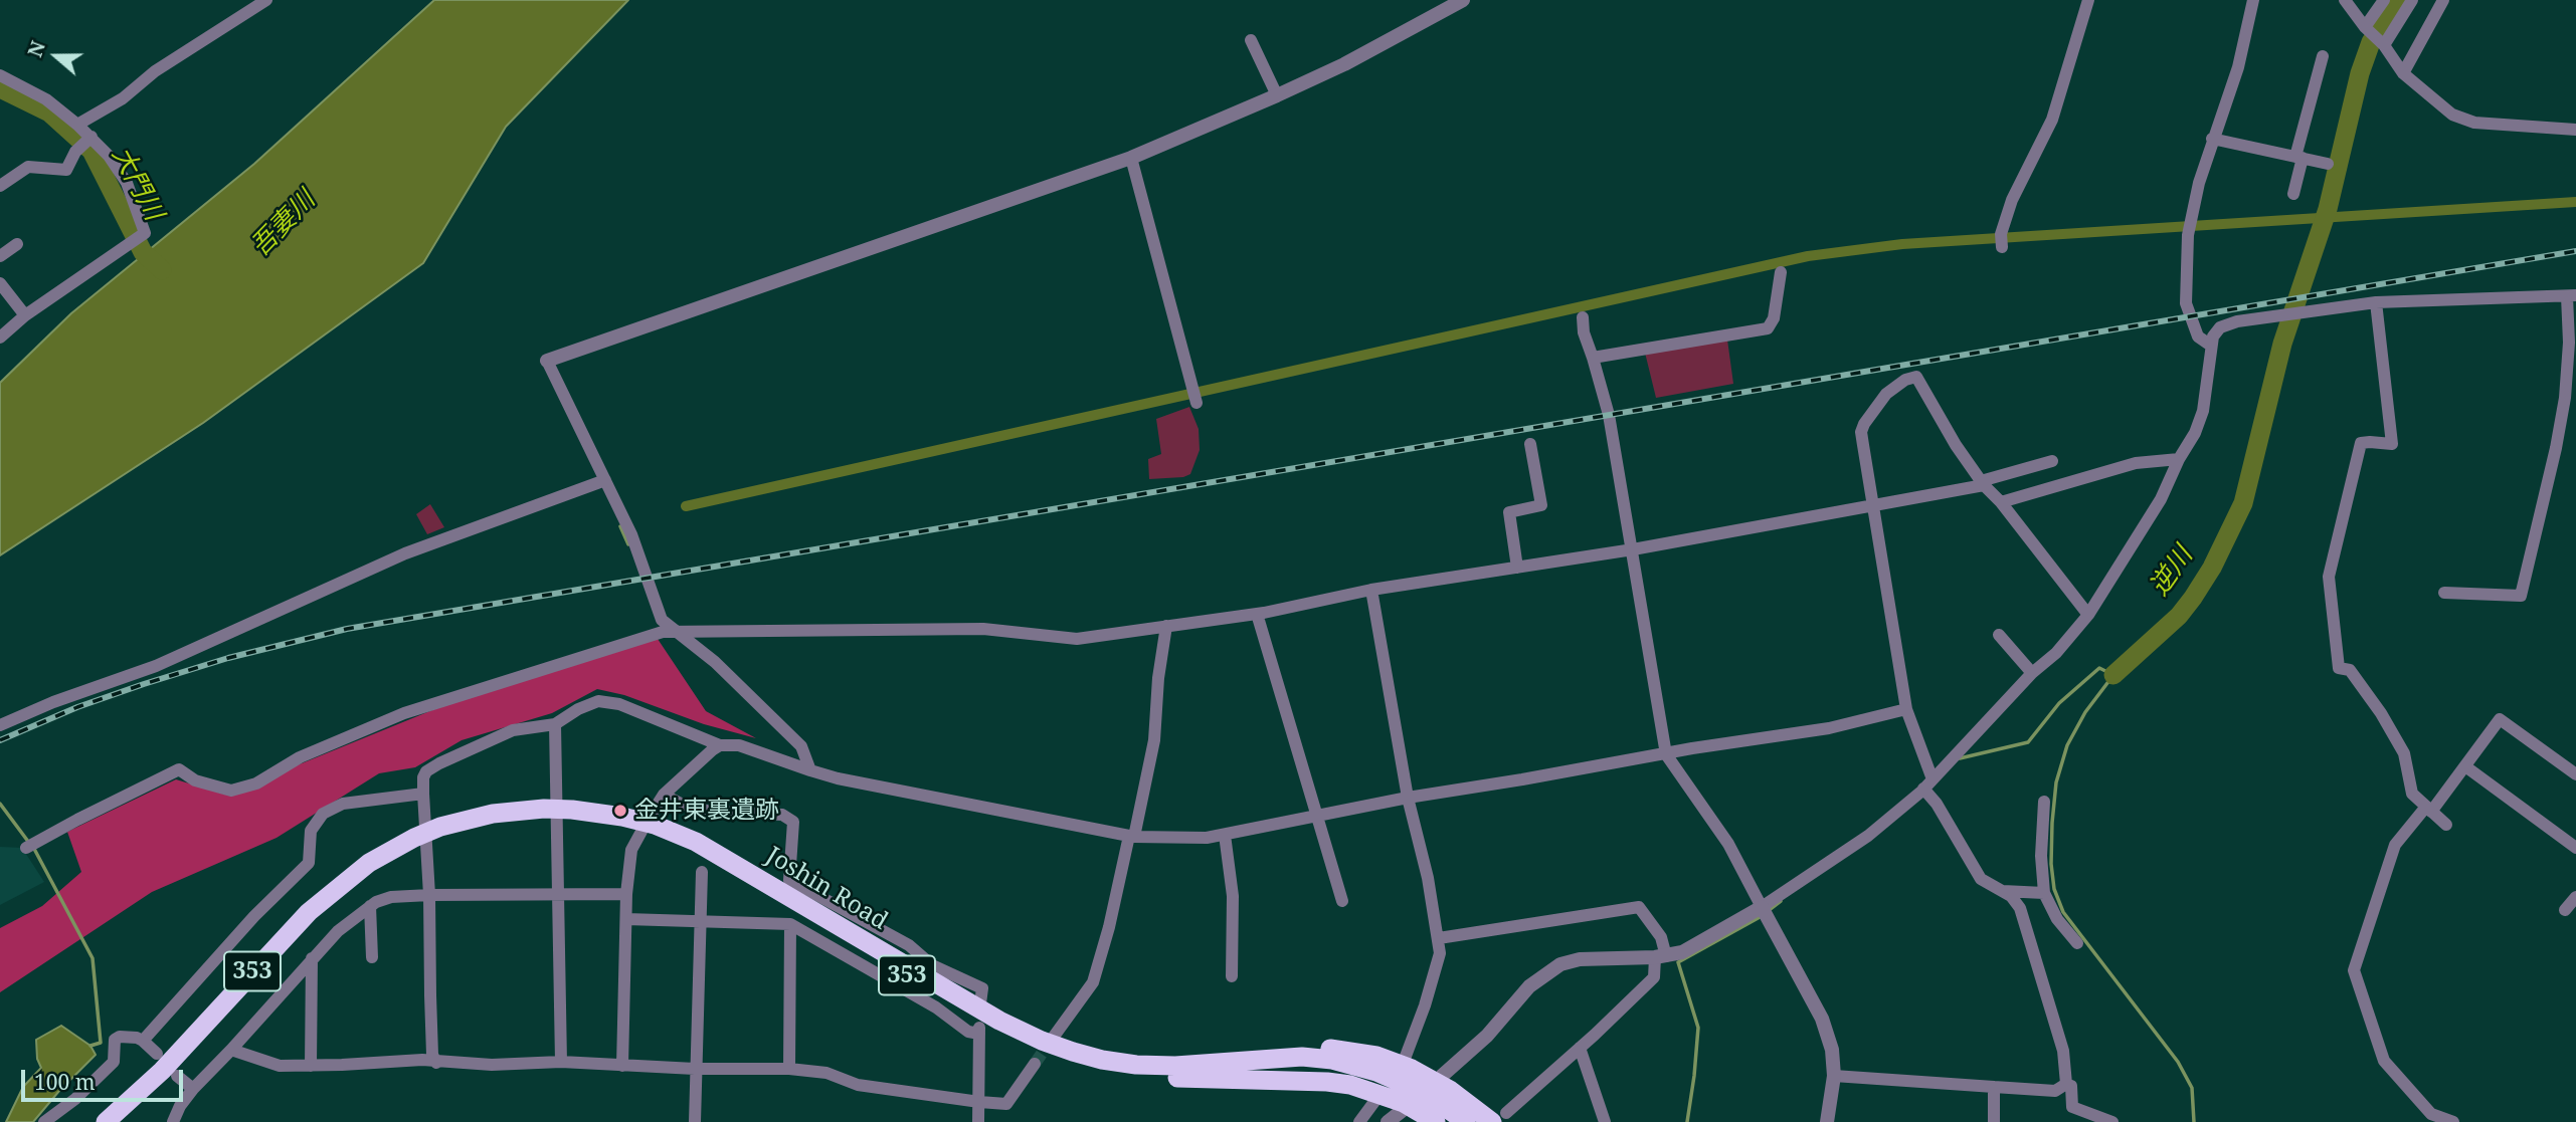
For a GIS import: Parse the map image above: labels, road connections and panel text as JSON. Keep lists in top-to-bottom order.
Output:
{
  "streets": {
    "highway": ["Joshin Road", "353"]
  },
  "crossings": [
    ["Joshin Road", "353"]
  ],
  "water": ["大門川", "吾妻川", "逆川"],
  "places": ["金井東裏遺跡"],
  "scale_bar": "100 m",
  "north": "left"
}
